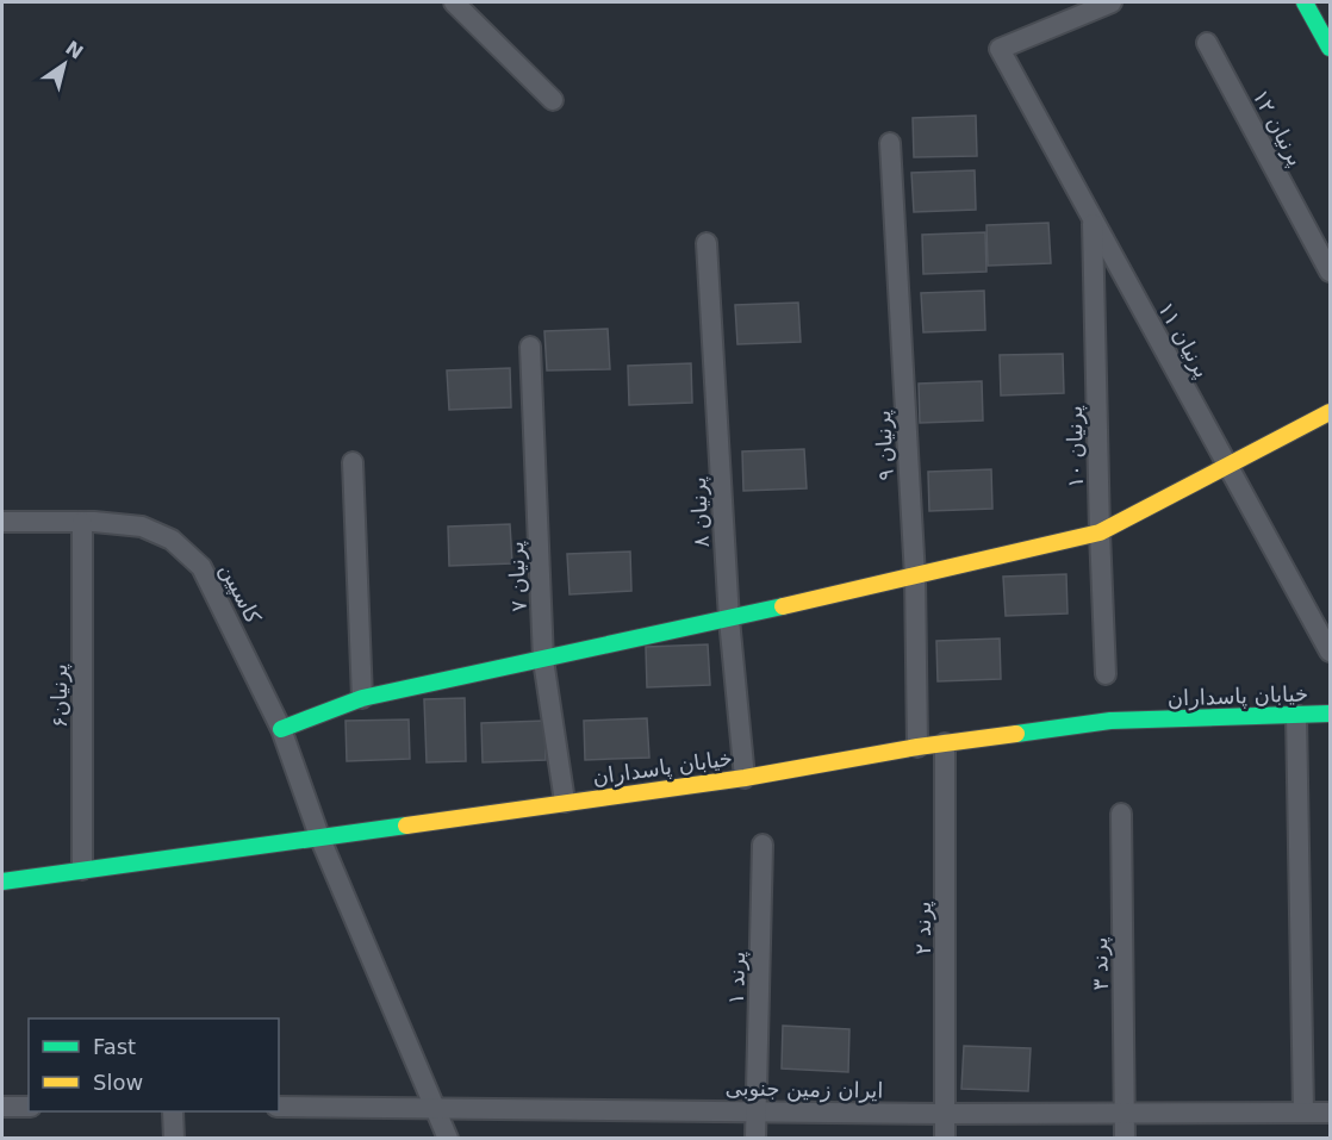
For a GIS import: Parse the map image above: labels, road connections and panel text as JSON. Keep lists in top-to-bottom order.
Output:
{
  "streets": {
    "street": [
      "پرنیان ۱۲",
      "پرنیان ۱۱",
      "پرنیان ۹",
      "پرنیان ۱۰",
      "پرنیان ۸",
      "پرنیان ۷",
      "کاسپین",
      "پرنیان۶",
      "خیابان پاسداران",
      "پرند ۲",
      "پرند ۳",
      "پرند ۱",
      "ایران زمین جنوبی"
    ]
  },
  "crossings": [
    ["پرنیان ۱۱", "پرنیان ۱۰"],
    ["پرنیان ۹", "خیابان پاسداران"],
    ["پرنیان ۸", "خیابان پاسداران"],
    ["پرنیان ۷", "خیابان پاسداران"],
    ["کاسپین", "پرنیان۶"],
    ["کاسپین", "خیابان پاسداران"],
    ["کاسپین", "ایران زمین جنوبی"],
    ["پرنیان۶", "خیابان پاسداران"],
    ["خیابان پاسداران", "پرند ۲"],
    ["پرند ۲", "ایران زمین جنوبی"],
    ["پرند ۳", "ایران زمین جنوبی"],
    ["پرند ۱", "ایران زمین جنوبی"]
  ],
  "legend": ["Fast", "Slow"],
  "north": "top right"
}
